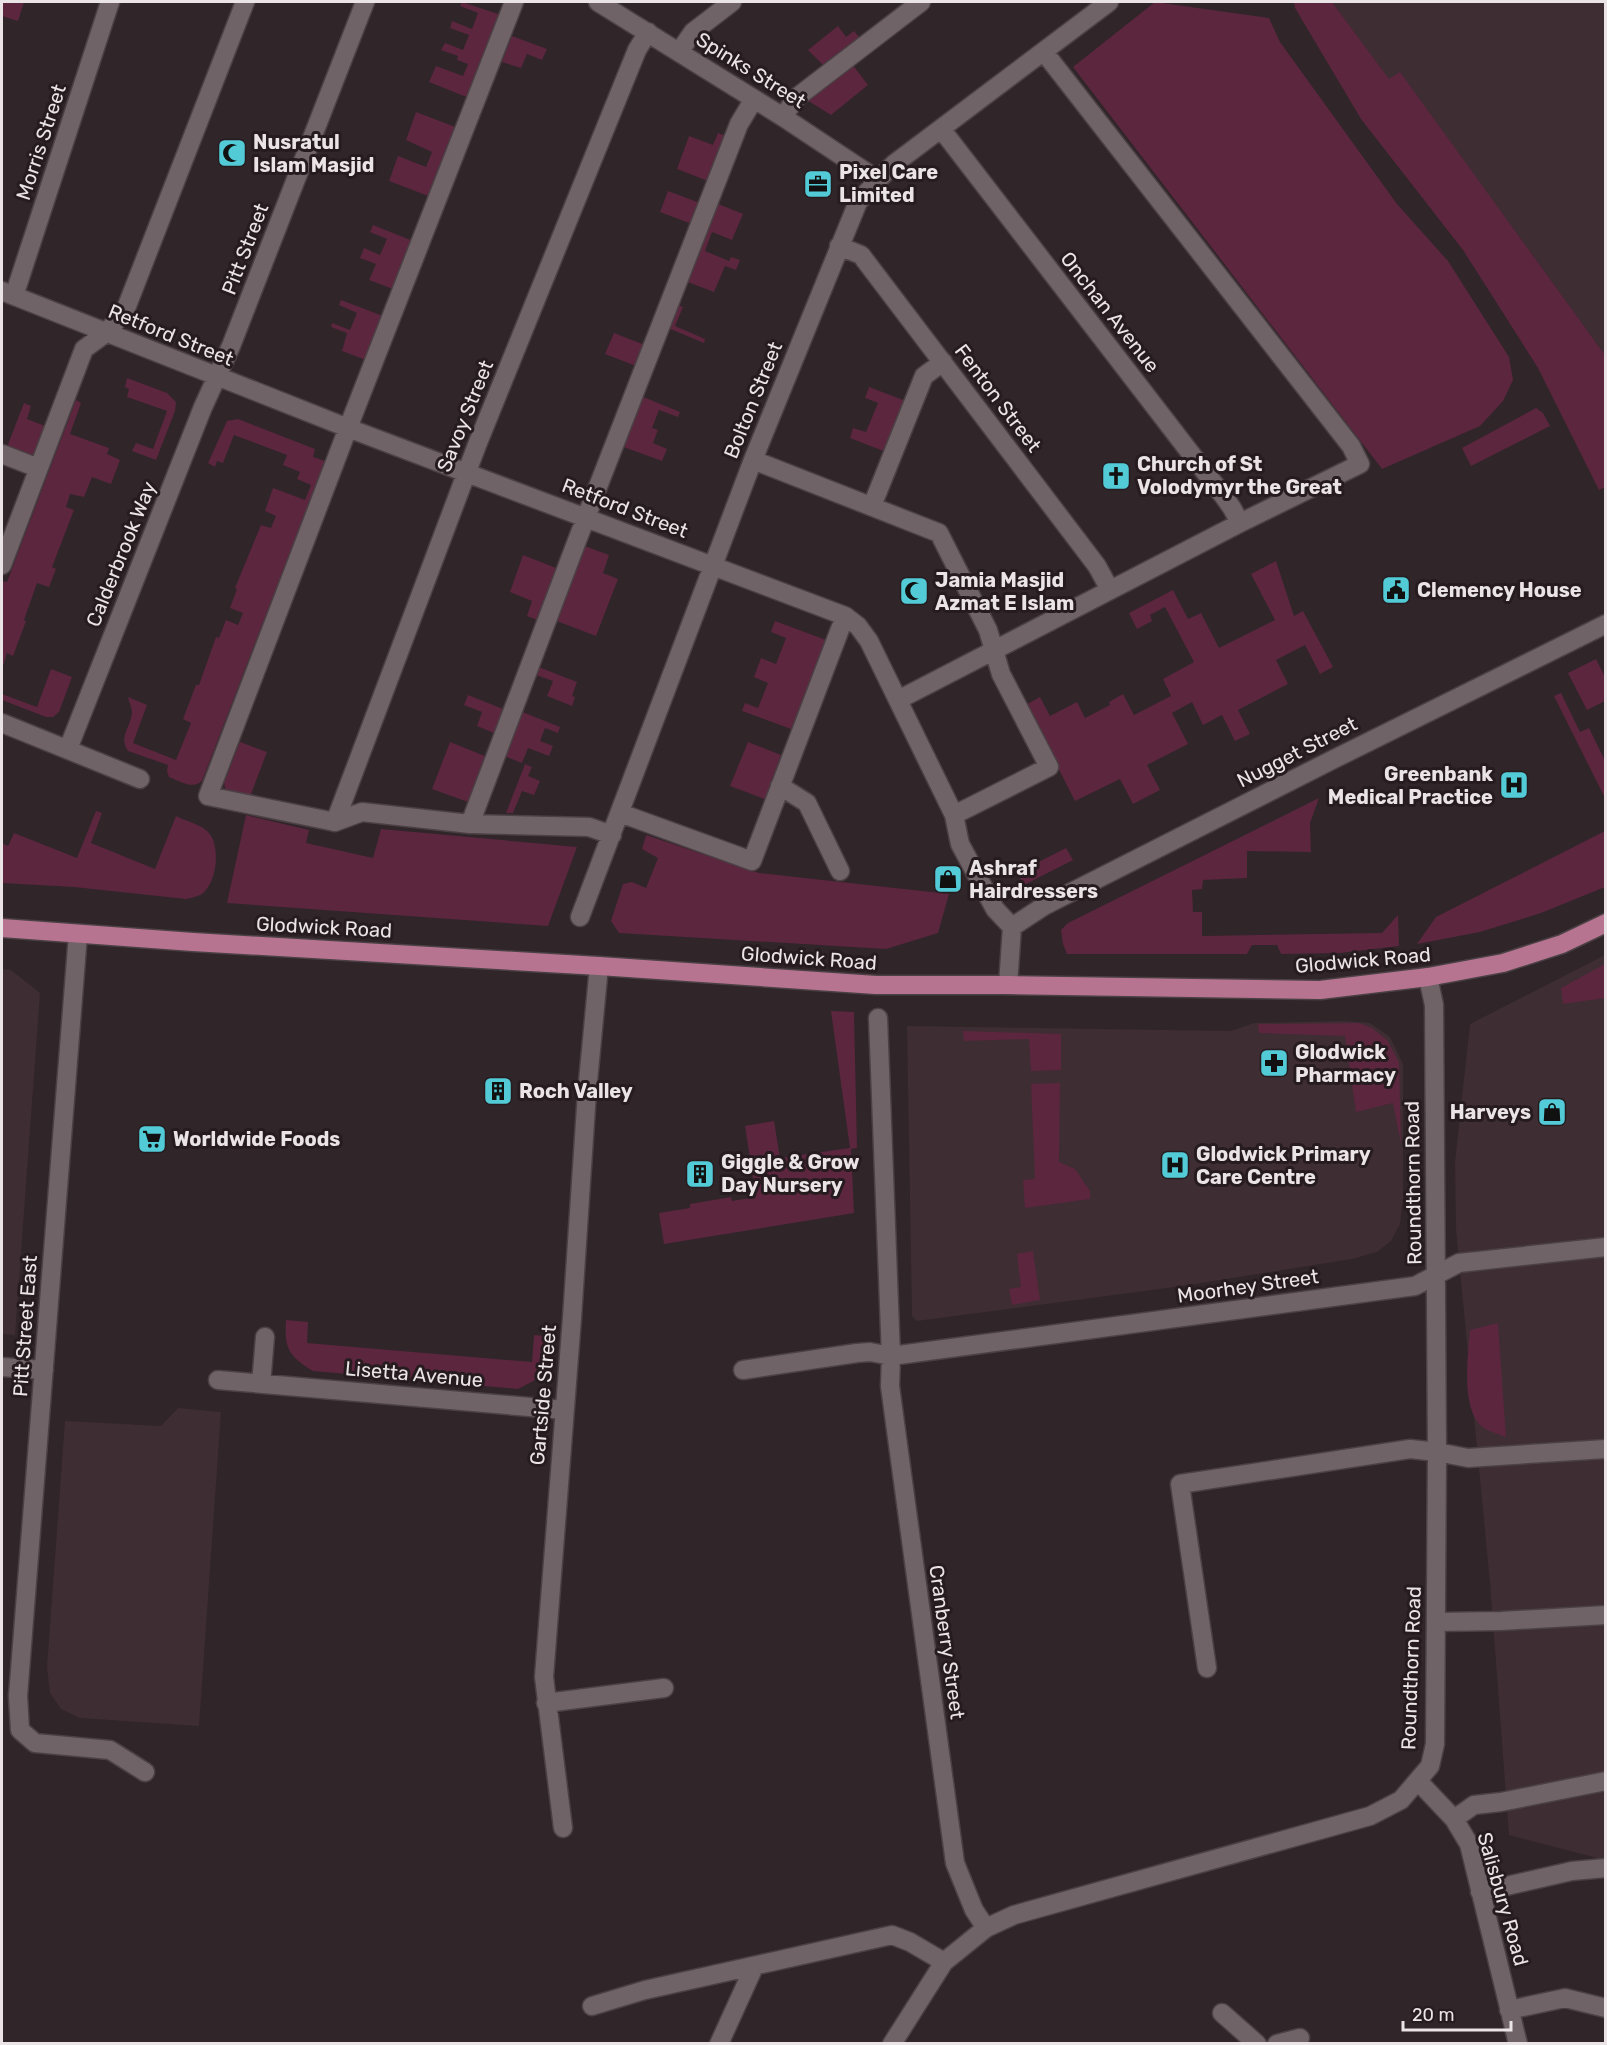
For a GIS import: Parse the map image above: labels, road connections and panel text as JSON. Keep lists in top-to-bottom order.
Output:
{
  "streets": {
    "main road": ["Glodwick Road"],
    "street": [
      "Spinks Street",
      "Morris Street",
      "Pitt Street",
      "Onchan Avenue",
      "Retford Street",
      "Fenton Street",
      "Bolton Street",
      "Savoy Street",
      "Calderbrook Way",
      "Nugget Street",
      "Roundthorn Road",
      "Moorhey Street",
      "Pitt Street East",
      "Lisetta Avenue",
      "Gartside Street",
      "Cranberry Street",
      "Salisbury Road"
    ]
  },
  "crossings": [
    ["Spinks Street", "Bolton Street"],
    ["Spinks Street", "Savoy Street"],
    ["Morris Street", "Retford Street"],
    ["Pitt Street", "Retford Street"],
    ["Pitt Street", "Calderbrook Way"],
    ["Onchan Avenue", "Bolton Street"],
    ["Retford Street", "Bolton Street"],
    ["Retford Street", "Savoy Street"],
    ["Retford Street", "Calderbrook Way"],
    ["Retford Street", "Nugget Street"],
    ["Fenton Street", "Bolton Street"],
    ["Glodwick Road", "Roundthorn Road"],
    ["Glodwick Road", "Pitt Street East"],
    ["Glodwick Road", "Gartside Street"],
    ["Roundthorn Road", "Moorhey Street"],
    ["Roundthorn Road", "Cranberry Street"],
    ["Roundthorn Road", "Salisbury Road"],
    ["Moorhey Street", "Cranberry Street"],
    ["Lisetta Avenue", "Gartside Street"]
  ],
  "places": {
    "mosque": ["Nusratul Islam Masjid", "Jamia Masjid Azmat E Islam"],
    "office": ["Pixel Care Limited"],
    "church": ["Church of St Volodymyr the Great"],
    "public building": ["Clemency House"],
    "hospital": ["Greenbank Medical Practice", "Glodwick Primary Care Centre"],
    "shop": ["Ashraf Hairdressers", "Harveys"],
    "pharmacy": ["Glodwick Pharmacy"],
    "building": ["Roch Valley", "Giggle & Grow Day Nursery"],
    "supermarket": ["Worldwide Foods"]
  },
  "scale_bar": "20 m"
}
